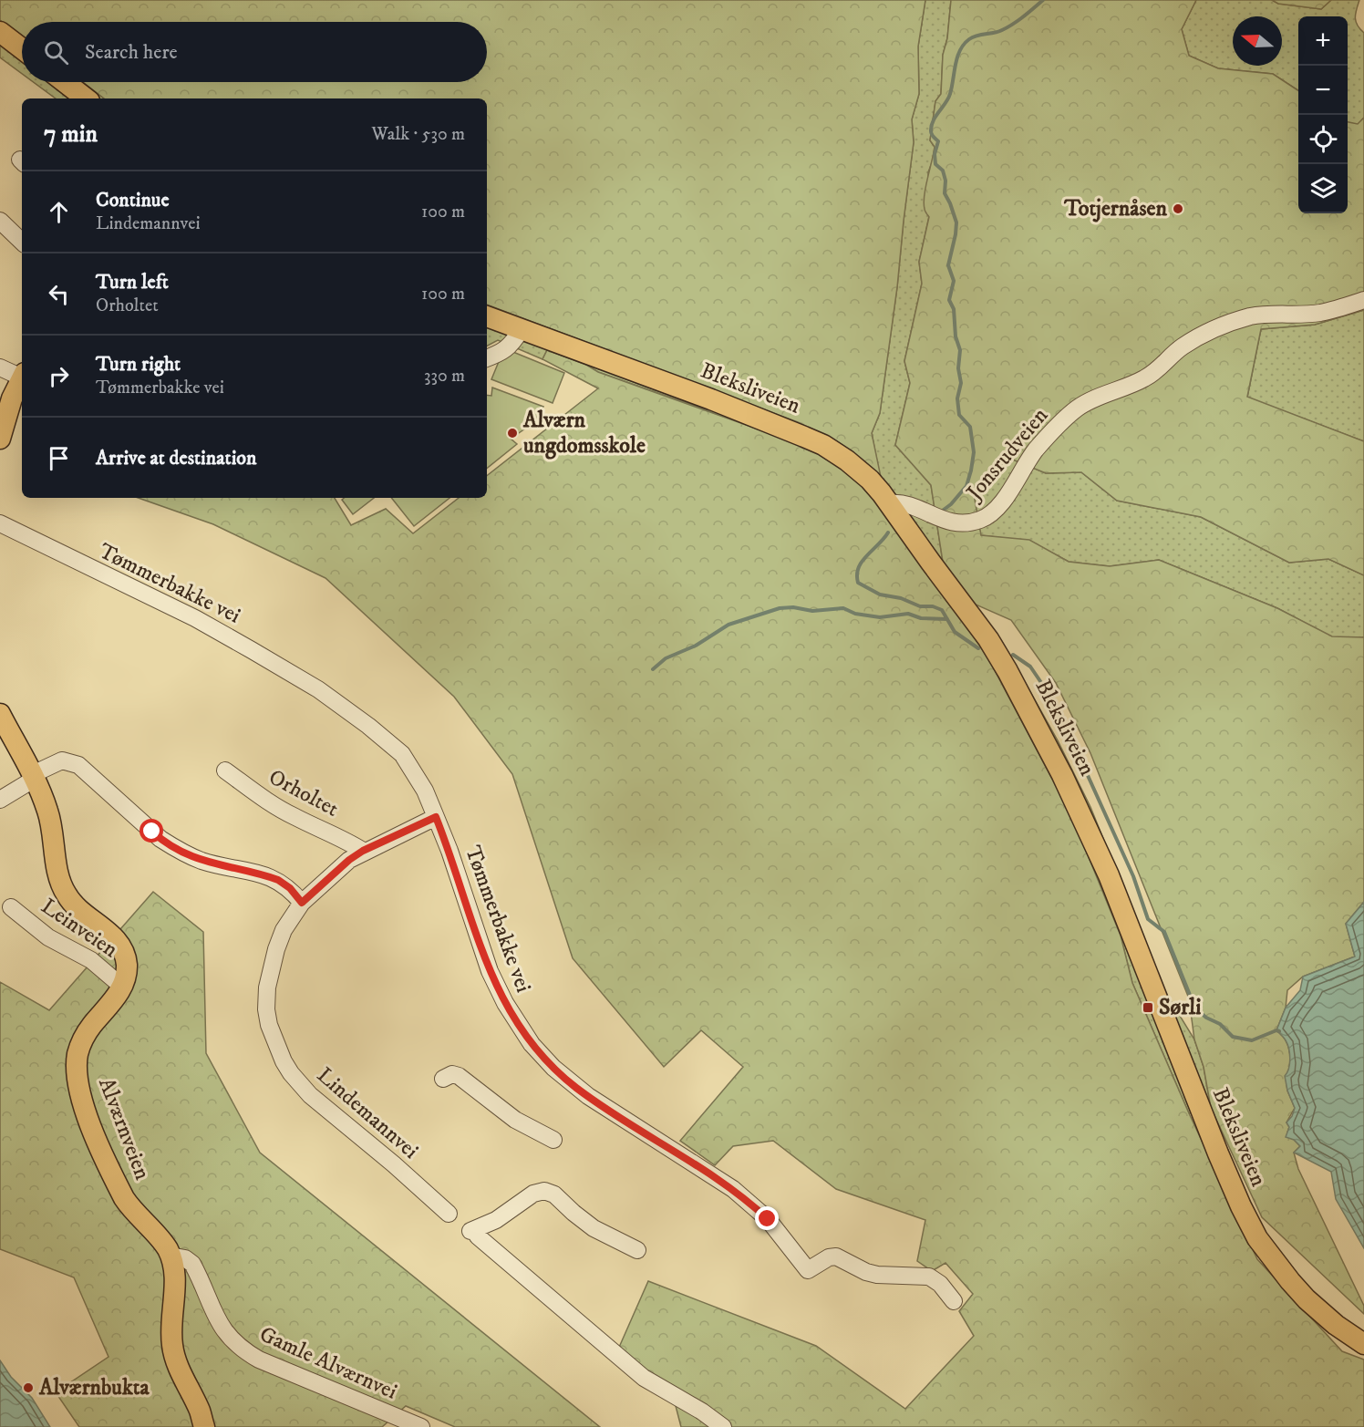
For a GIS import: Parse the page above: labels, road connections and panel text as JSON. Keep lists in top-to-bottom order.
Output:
{
  "streets": {
    "main road": ["Bleksliveien", "Alværnveien"],
    "street": [
      "Jonsrudveien",
      "Tømmerbakke vei",
      "Orholtet",
      "Leinveien",
      "Lindemannvei",
      "Gamle Alværnvei"
    ]
  },
  "crossings": [
    ["Bleksliveien", "Jonsrudveien"],
    ["Leinveien", "Alværnveien"],
    ["Alværnveien", "Gamle Alværnvei"]
  ],
  "places": {
    "other": ["Totjernåsen", "Alværn ungdomsskole", "Alværnbukta"],
    "transit": ["Sørli"]
  },
  "north": "left",
  "page": {
    "map_buttons": ["+", "−"],
    "search": "Search here",
    "heading": ["7 min", "Walk · 530 m"],
    "list": [
      ["Continue", "Lindemannvei", "100 m"],
      ["Turn left", "Orholtet", "100 m"],
      ["Turn right", "Tømmerbakke vei", "330 m"],
      "Arrive at destination"
    ]
  }
}
